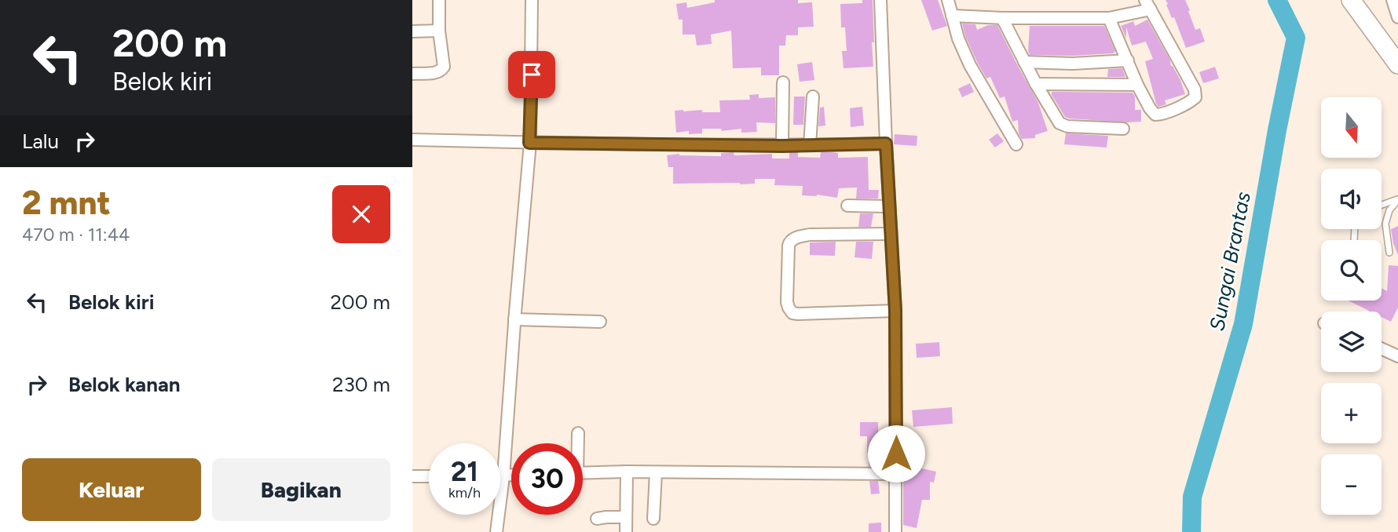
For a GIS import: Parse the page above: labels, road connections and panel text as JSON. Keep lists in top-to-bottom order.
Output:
{
  "water": ["Sungai Brantas"],
  "north": "bottom",
  "page": {
    "turn": ["200 m", "Belok kiri"],
    "map_buttons": ["+", "−"],
    "then": "Lalu",
    "heading": ["2 mnt", "470 m · 11:44"],
    "list": [
      {
        "name": "Belok kiri",
        "value": "200 m"
      },
      {
        "name": "Belok kanan",
        "value": "230 m"
      }
    ],
    "speed": "21 km/h",
    "limit": "30",
    "buttons": ["Keluar", "Bagikan"]
  }
}
